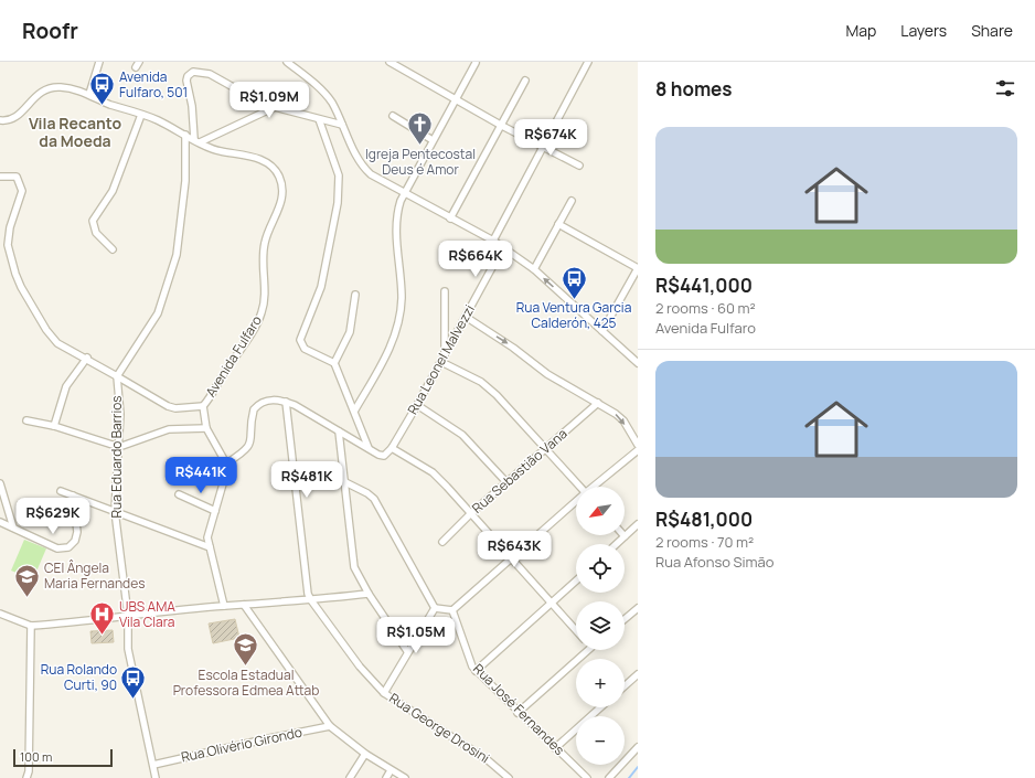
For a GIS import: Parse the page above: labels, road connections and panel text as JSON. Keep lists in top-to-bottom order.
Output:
{
  "streets": {
    "street": [
      "Avenida Fulfaro",
      "Rua Leonel Malvezzi",
      "Rua Eduardo Barrios",
      "Rua Sebastião Vana",
      "Rua José Fernandes",
      "Rua George Drosini",
      "Rua Olivério Girondo"
    ]
  },
  "crossings": [
    ["Rua Eduardo Barrios", "Rua Olivério Girondo"]
  ],
  "districts": ["Vila Recanto da Moeda"],
  "places": {
    "bus stop": ["Avenida Fulfaro, 501", "Rua Ventura Garcia Calderón, 425", "Rua Rolando Curti, 90"],
    "church": ["Igreja Pentecostal Deus é Amor"],
    "school or university": ["CEI Ângela Maria Fernandes", "Escola Estadual Professora Edmea Attab"],
    "hospital": ["UBS AMA Vila Clara"]
  },
  "scale_bar": "100 m",
  "north": "bottom left",
  "page": {
    "header": "Roofr",
    "nav": ["Map", "Layers", "Share"],
    "heading": "8 homes",
    "price": [
      "R$1.09M",
      "R$674K",
      "R$664K",
      "R$441K",
      "R$481K",
      "R$629K",
      "R$643K",
      "R$1.05M"
    ],
    "list": [
      {
        "name": "R$441,000",
        "note": "2 rooms · 60 m² · Avenida Fulfaro"
      },
      {
        "name": "R$481,000",
        "note": "2 rooms · 70 m² · Rua Afonso Simão"
      }
    ],
    "map_buttons": ["+", "−"],
    "scale": "100 m"
  }
}
